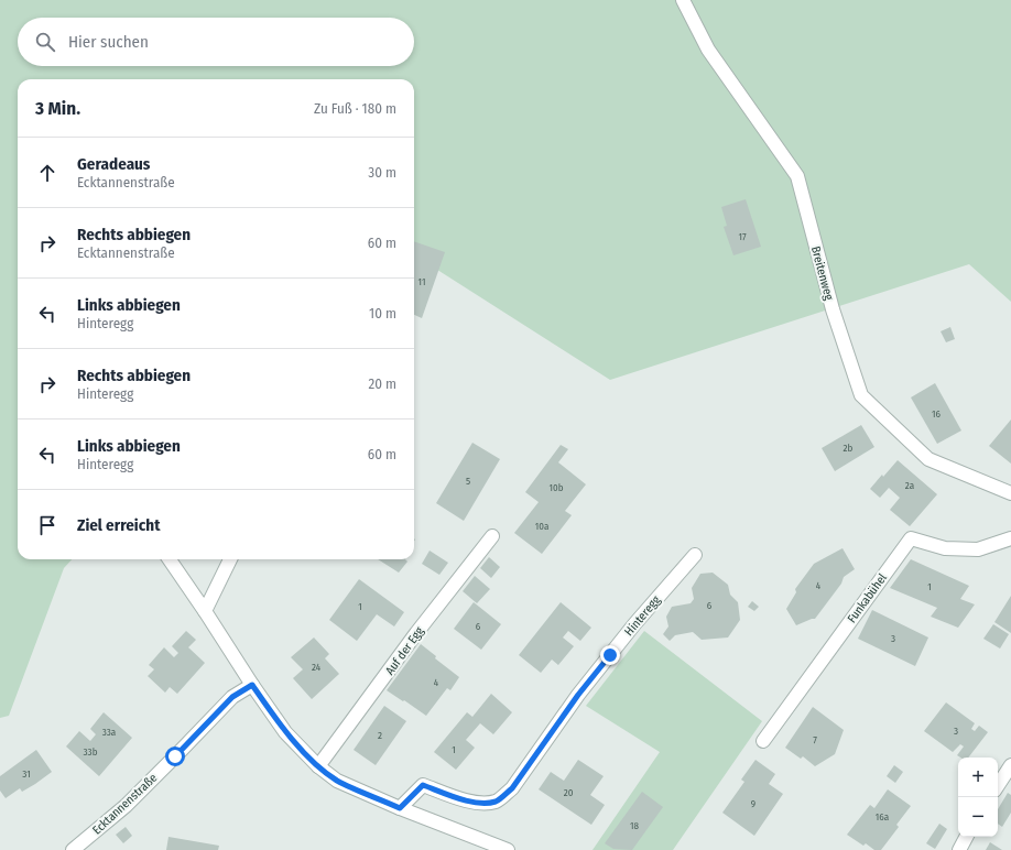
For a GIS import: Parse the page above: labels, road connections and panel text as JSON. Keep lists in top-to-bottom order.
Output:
{
  "streets": {
    "street": [
      "Breitenweg",
      "Funkabühel",
      "Hinteregg",
      "Auf der Egg",
      "Ecktannenstraße"
    ]
  },
  "house_numbers": [
    "17",
    "11",
    "16",
    "2b",
    "5",
    "2a",
    "10b",
    "10a",
    "4",
    "1",
    "6",
    "1",
    "6",
    "3",
    "24",
    "4",
    "3",
    "33a",
    "2",
    "7",
    "1",
    "33b",
    "31",
    "20",
    "9",
    "16a",
    "18"
  ],
  "page": {
    "search": "Hier suchen",
    "heading": ["3 Min.", "Zu Fuß · 180 m"],
    "list": [
      ["Geradeaus", "Ecktannenstraße", "30 m"],
      ["Rechts abbiegen", "Ecktannenstraße", "60 m"],
      ["Links abbiegen", "Hinteregg", "10 m"],
      ["Rechts abbiegen", "Hinteregg", "20 m"],
      ["Links abbiegen", "Hinteregg", "60 m"],
      "Ziel erreicht"
    ],
    "map_buttons": ["+", "−"]
  }
}
